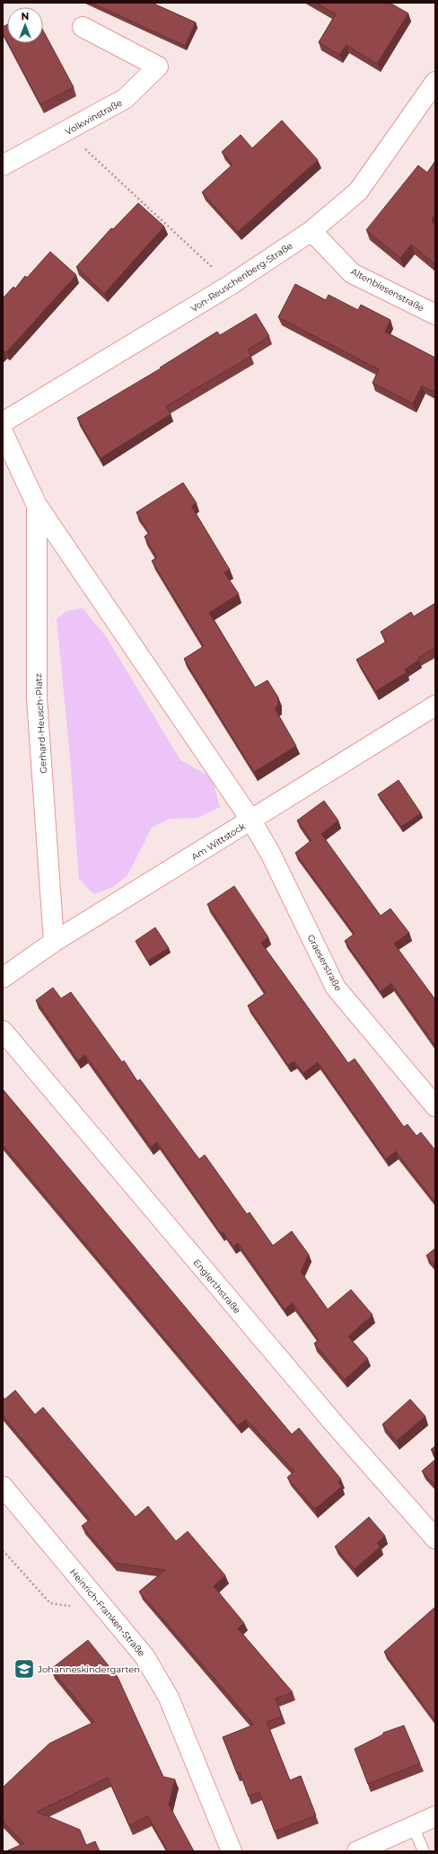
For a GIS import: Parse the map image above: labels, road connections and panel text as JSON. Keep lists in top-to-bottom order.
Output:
{
  "streets": {
    "street": [
      "Volkwinstraße",
      "Von-Reuschenberg-Straße",
      "Altenbiesenstraße",
      "Gerhard-Heusch-Platz",
      "Am Wittstock",
      "Graeserstraße",
      "Englerthstraße",
      "Heinrich-Franken-Straße"
    ]
  },
  "crossings": [
    ["Von-Reuschenberg-Straße", "Altenbiesenstraße"],
    ["Gerhard-Heusch-Platz", "Am Wittstock"],
    ["Gerhard-Heusch-Platz", "Graeserstraße"],
    ["Am Wittstock", "Graeserstraße"]
  ],
  "places": {
    "school or university": ["Johanneskindergarten"]
  },
  "north": "top"
}
